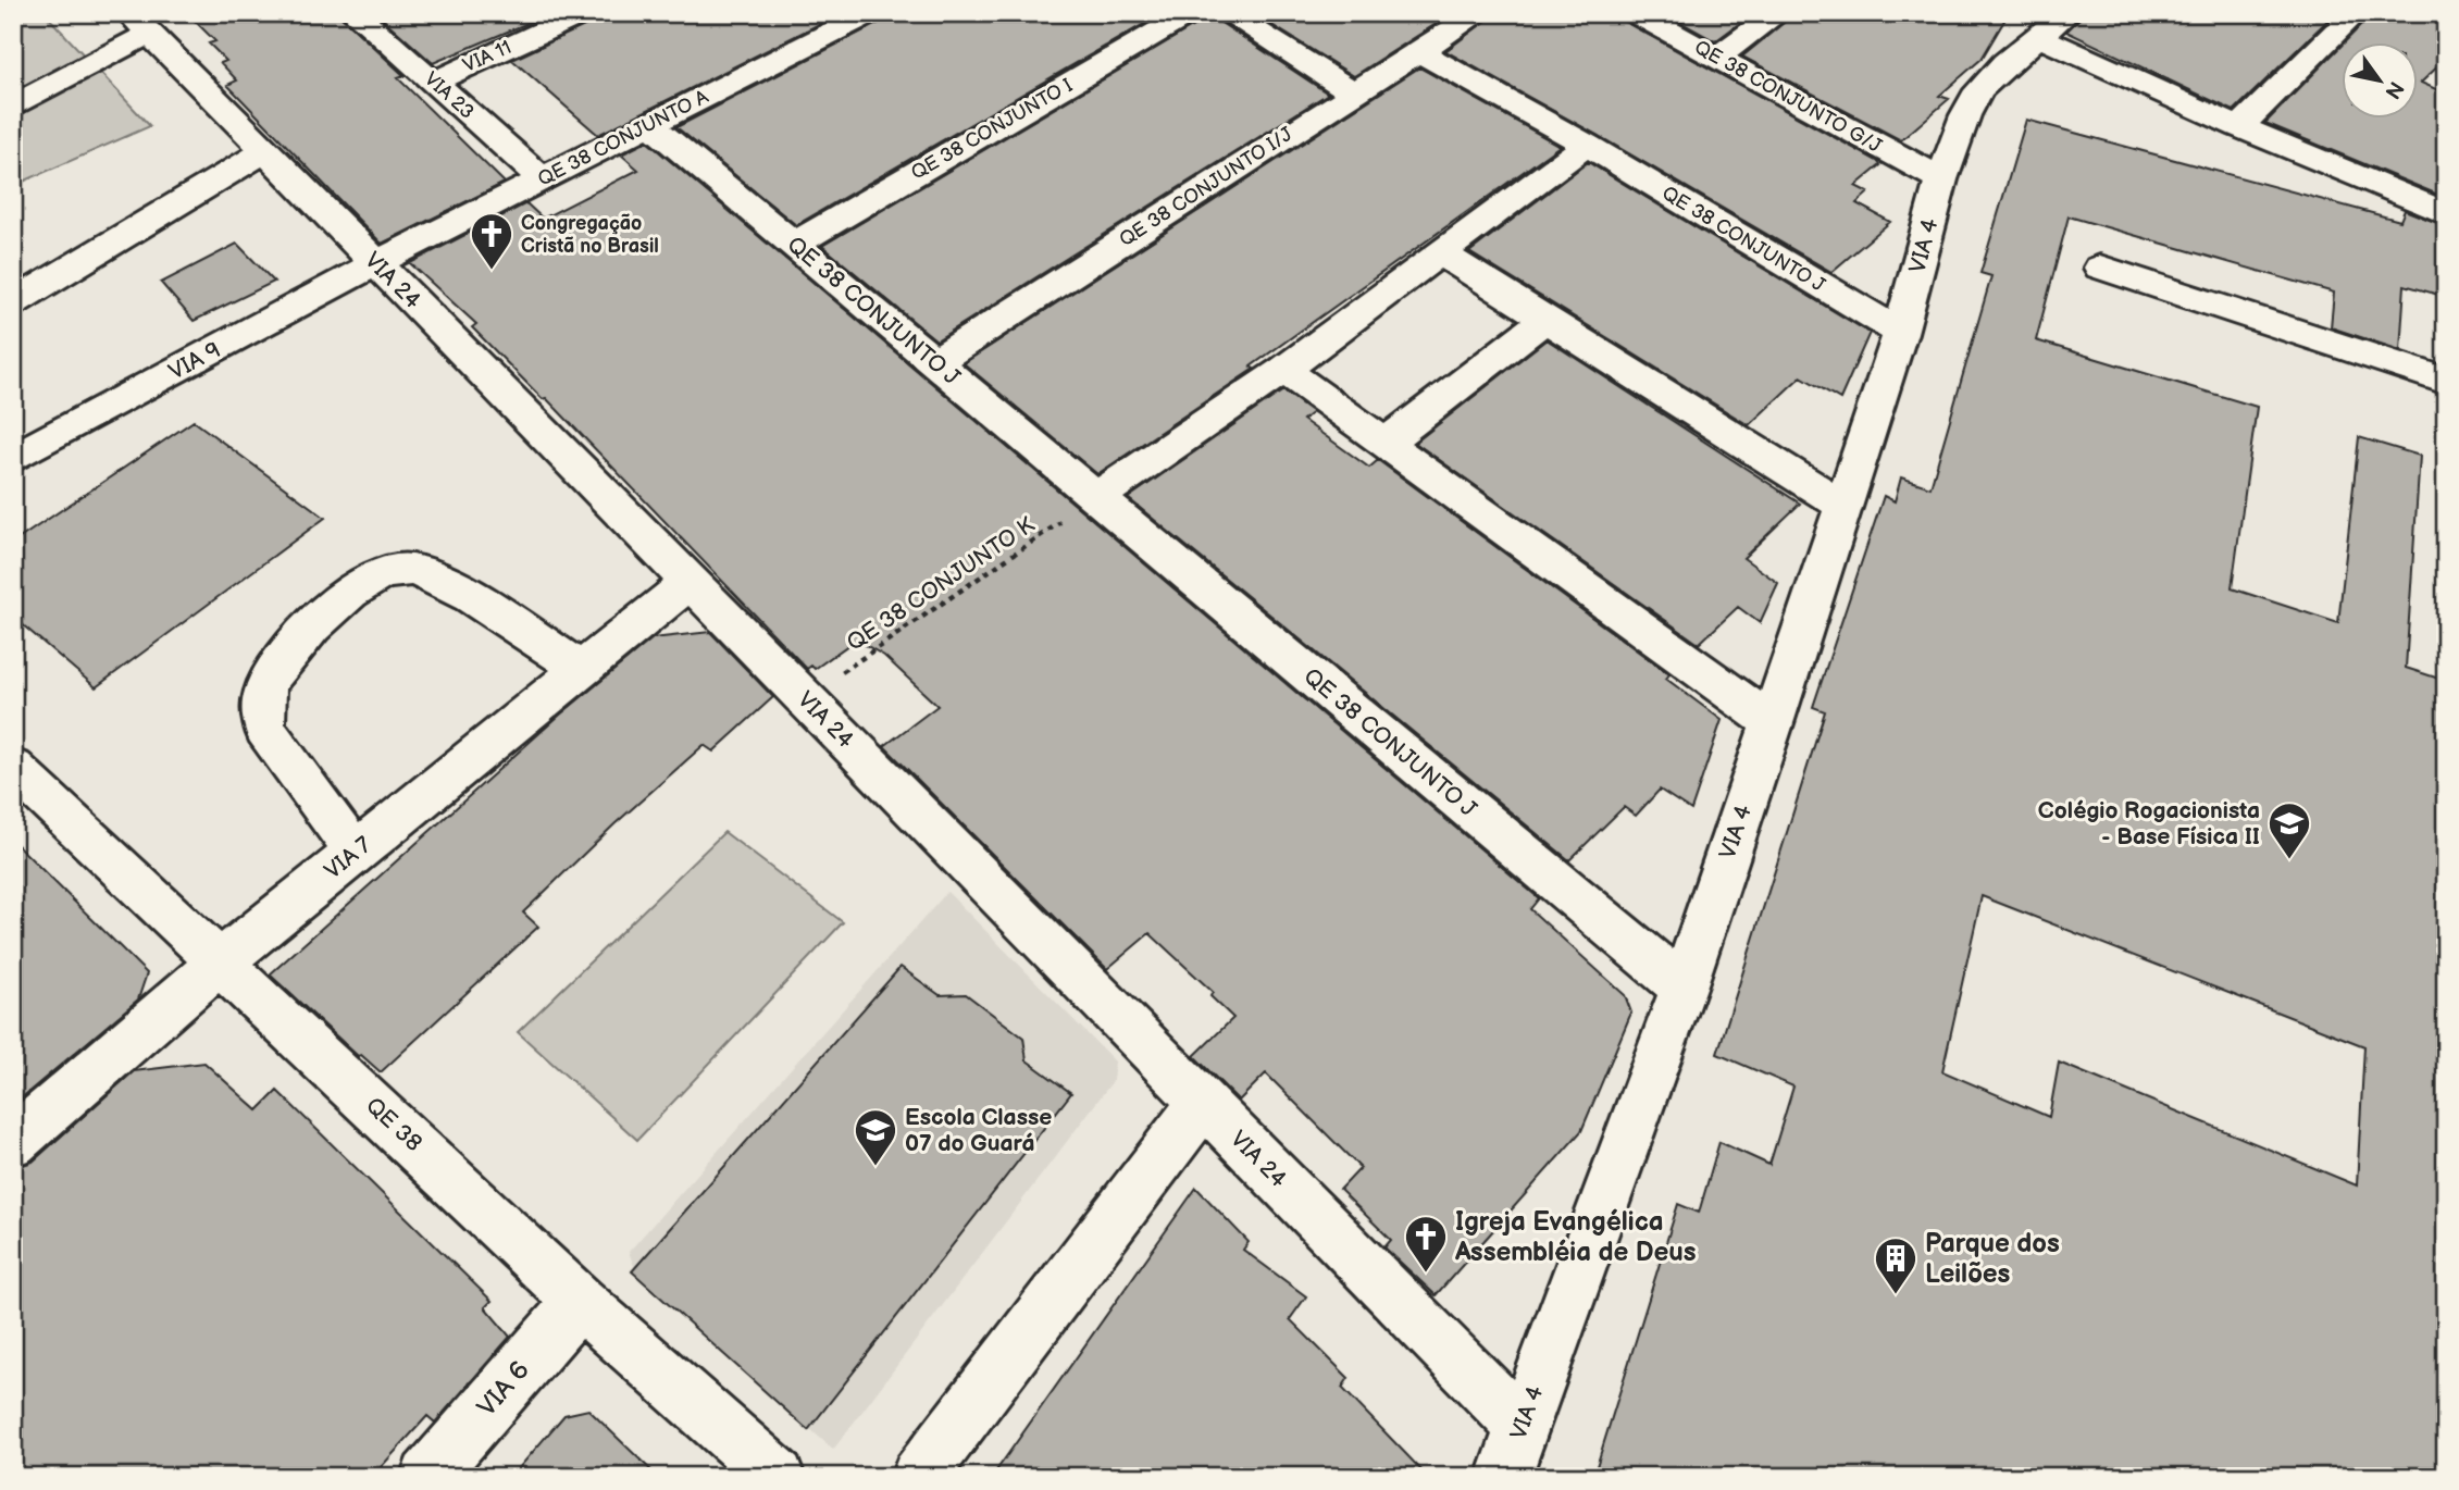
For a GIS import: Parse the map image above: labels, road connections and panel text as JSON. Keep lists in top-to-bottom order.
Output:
{
  "streets": {
    "street": [
      "VIA 11",
      "VIA 23",
      "QE 38 CONJUNTO G/J",
      "QE 38 CONJUNTO I",
      "QE 38 CONJUNTO A",
      "QE 38 CONJUNTO I/J",
      "QE 38 CONJUNTO J",
      "VIA 4",
      "VIA 24",
      "VIA 9",
      "VIA 7",
      "QE 38",
      "VIA 6"
    ],
    "path": ["QE 38 CONJUNTO K"]
  },
  "crossings": [
    ["VIA 11", "VIA 23"],
    ["VIA 23", "QE 38 CONJUNTO A"],
    ["QE 38 CONJUNTO G/J", "VIA 4"],
    ["QE 38 CONJUNTO I", "QE 38 CONJUNTO J"],
    ["QE 38 CONJUNTO A", "QE 38 CONJUNTO J"],
    ["QE 38 CONJUNTO A", "VIA 24"],
    ["QE 38 CONJUNTO A", "VIA 9"],
    ["QE 38 CONJUNTO I/J", "QE 38 CONJUNTO J"],
    ["QE 38 CONJUNTO J", "VIA 4"],
    ["QE 38 CONJUNTO J", "QE 38 CONJUNTO K"],
    ["VIA 4", "VIA 24"],
    ["VIA 24", "VIA 9"],
    ["VIA 24", "QE 38 CONJUNTO K"],
    ["VIA 24", "VIA 7"],
    ["VIA 7", "QE 38"],
    ["QE 38", "VIA 6"]
  ],
  "places": {
    "church": ["Congregação Cristã no Brasil", "Igreja Evangélica Assembléia de Deus"],
    "school or university": ["Colégio Rogacionista - Base Física II", "Escola Classe 07 do Guará"],
    "building": ["Parque dos Leilões"]
  },
  "north": "bottom right"
}
